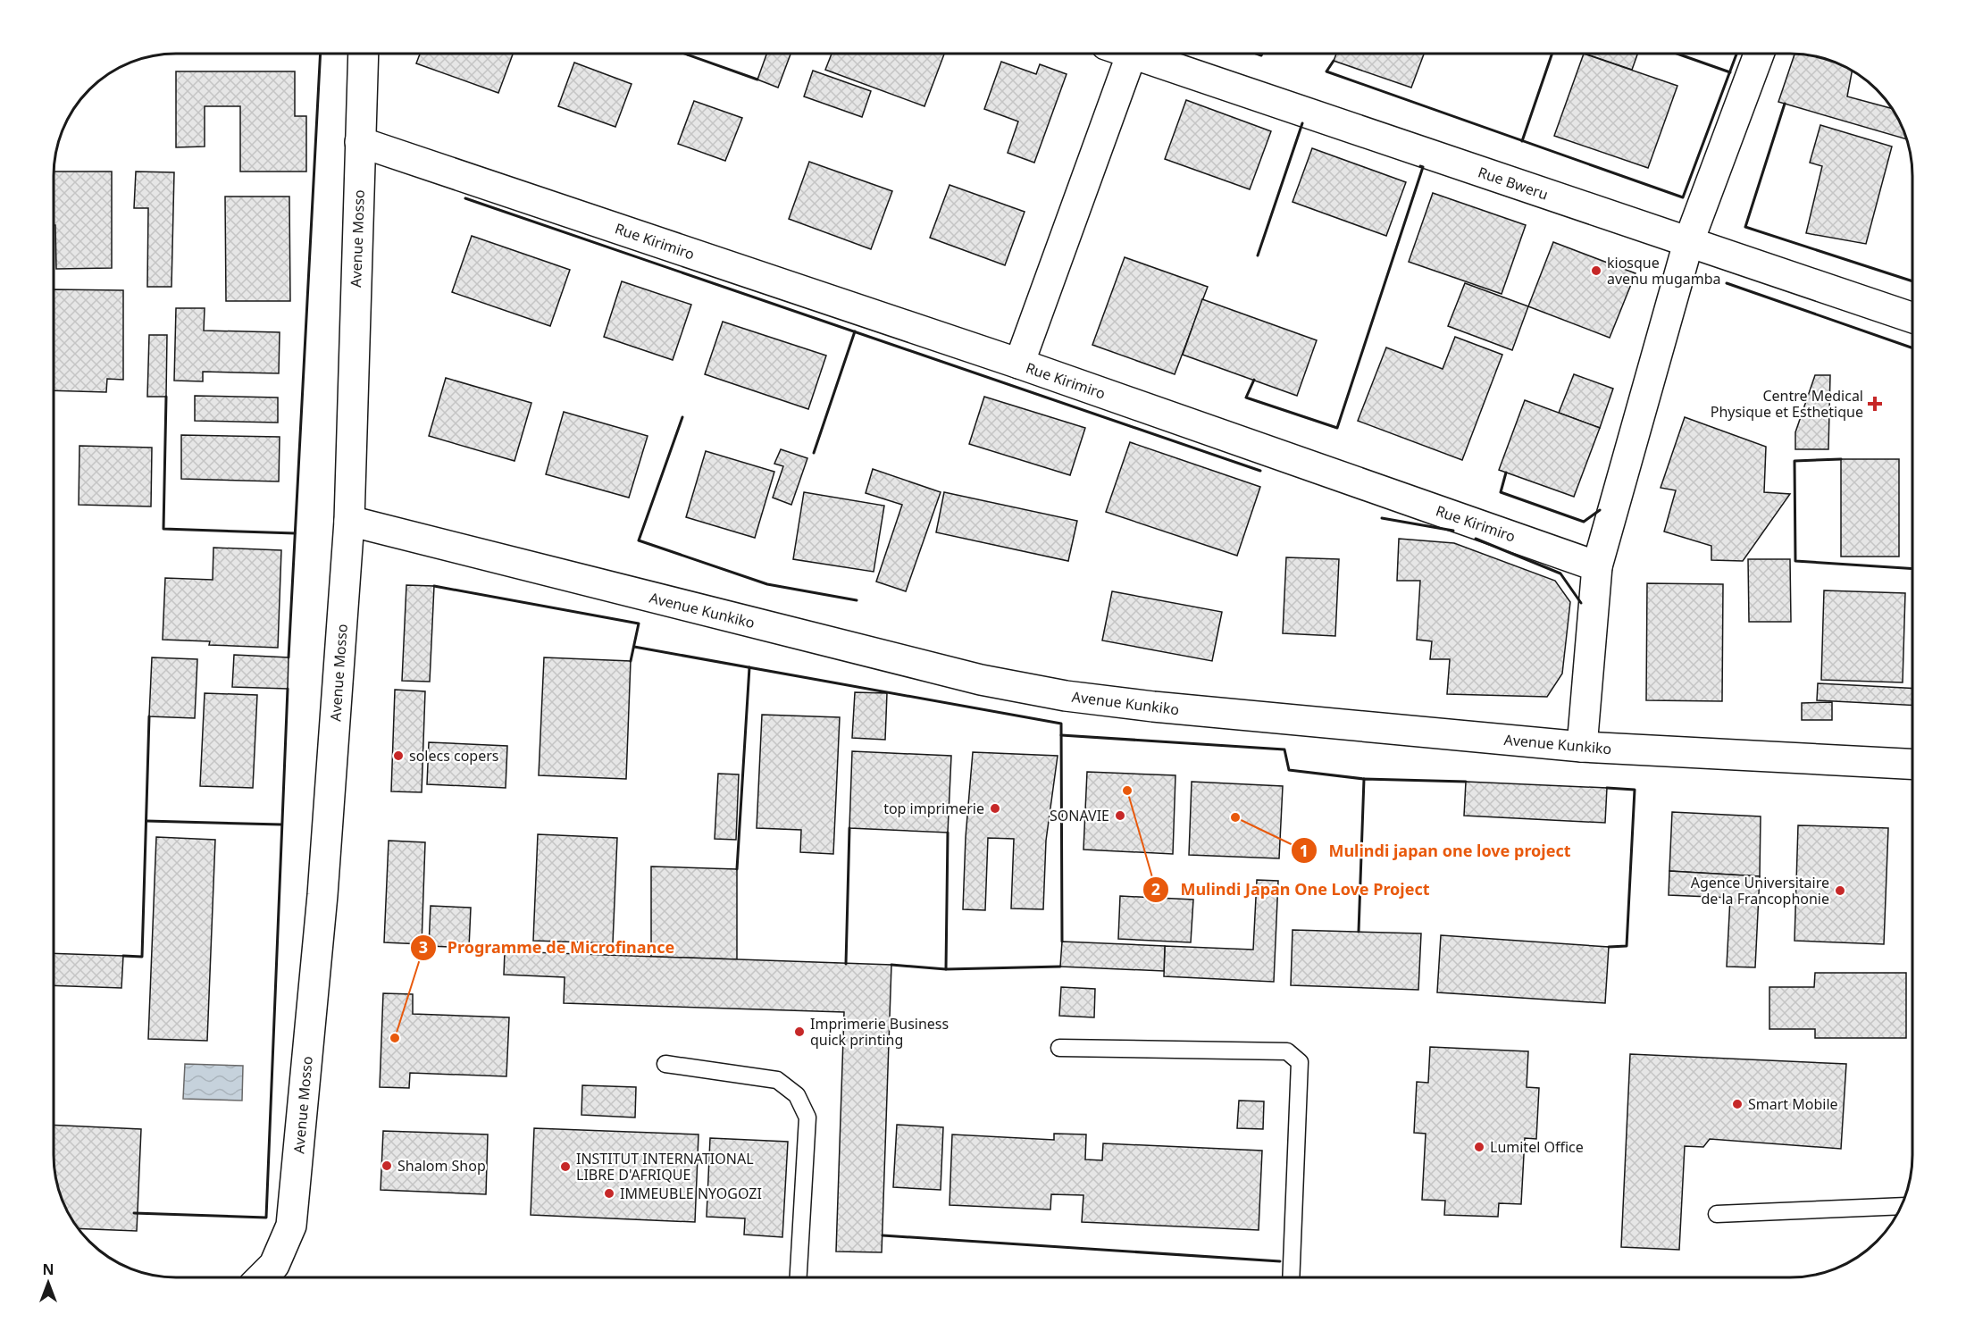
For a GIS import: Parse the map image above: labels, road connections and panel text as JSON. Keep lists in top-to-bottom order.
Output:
{
  "streets": {
    "street": [
      "Rue Bweru",
      "Avenue Mosso",
      "Rue Kirimiro",
      "Avenue Kunkiko"
    ]
  },
  "crossings": [
    ["Avenue Mosso", "Rue Kirimiro"],
    ["Avenue Mosso", "Avenue Kunkiko"]
  ],
  "places": {
    "other": [
      "kiosque avenu mugamba",
      "solecs copers",
      "Mulindi Japan One Love Project",
      "top imprimerie",
      "SONAVIE",
      "Mulindi japan one love project",
      "Agence Universitaire de la Francophonie",
      "Imprimerie Business quick printing",
      "Programme de Microfinance",
      "Smart Mobile",
      "Lumitel Office",
      "Shalom Shop",
      "INSTITUT INTERNATIONAL LIBRE D'AFRIQUE",
      "IMMEUBLE NYOGOZI"
    ],
    "health": ["Centre Medical Physique et Esthetique"]
  },
  "north": "top"
}
